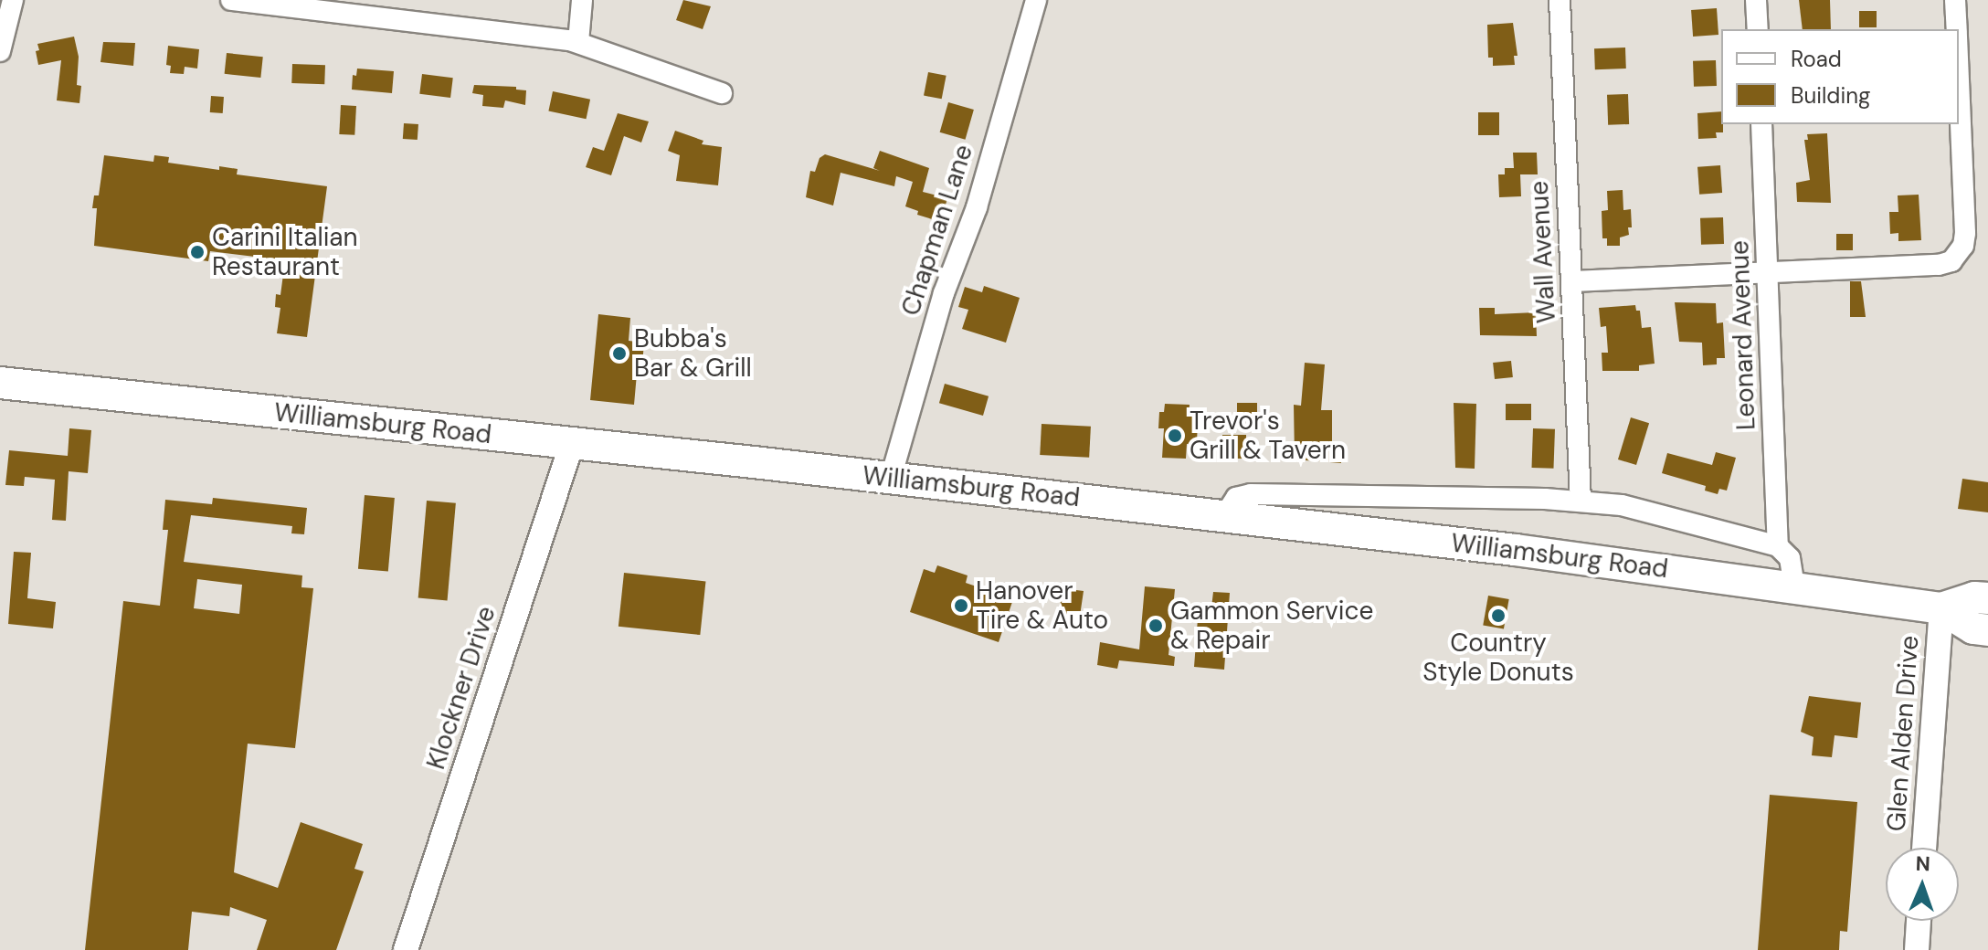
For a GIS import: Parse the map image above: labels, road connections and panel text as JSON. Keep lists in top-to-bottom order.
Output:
{
  "streets": {
    "main road": ["Williamsburg Road"],
    "street": [
      "Chapman Lane",
      "Wall Avenue",
      "Leonard Avenue",
      "Klockner Drive",
      "Glen Alden Drive"
    ]
  },
  "crossings": [
    ["Chapman Lane", "Williamsburg Road"],
    ["Williamsburg Road", "Klockner Drive"],
    ["Williamsburg Road", "Glen Alden Drive"]
  ],
  "places": [
    "Carini Italian Restaurant",
    "Bubba's Bar & Grill",
    "Trevor's Grill & Tavern",
    "Hanover Tire & Auto",
    "Country Style Donuts",
    "Gammon Service & Repair"
  ],
  "legend": ["Road", "Building"],
  "north": "top"
}
